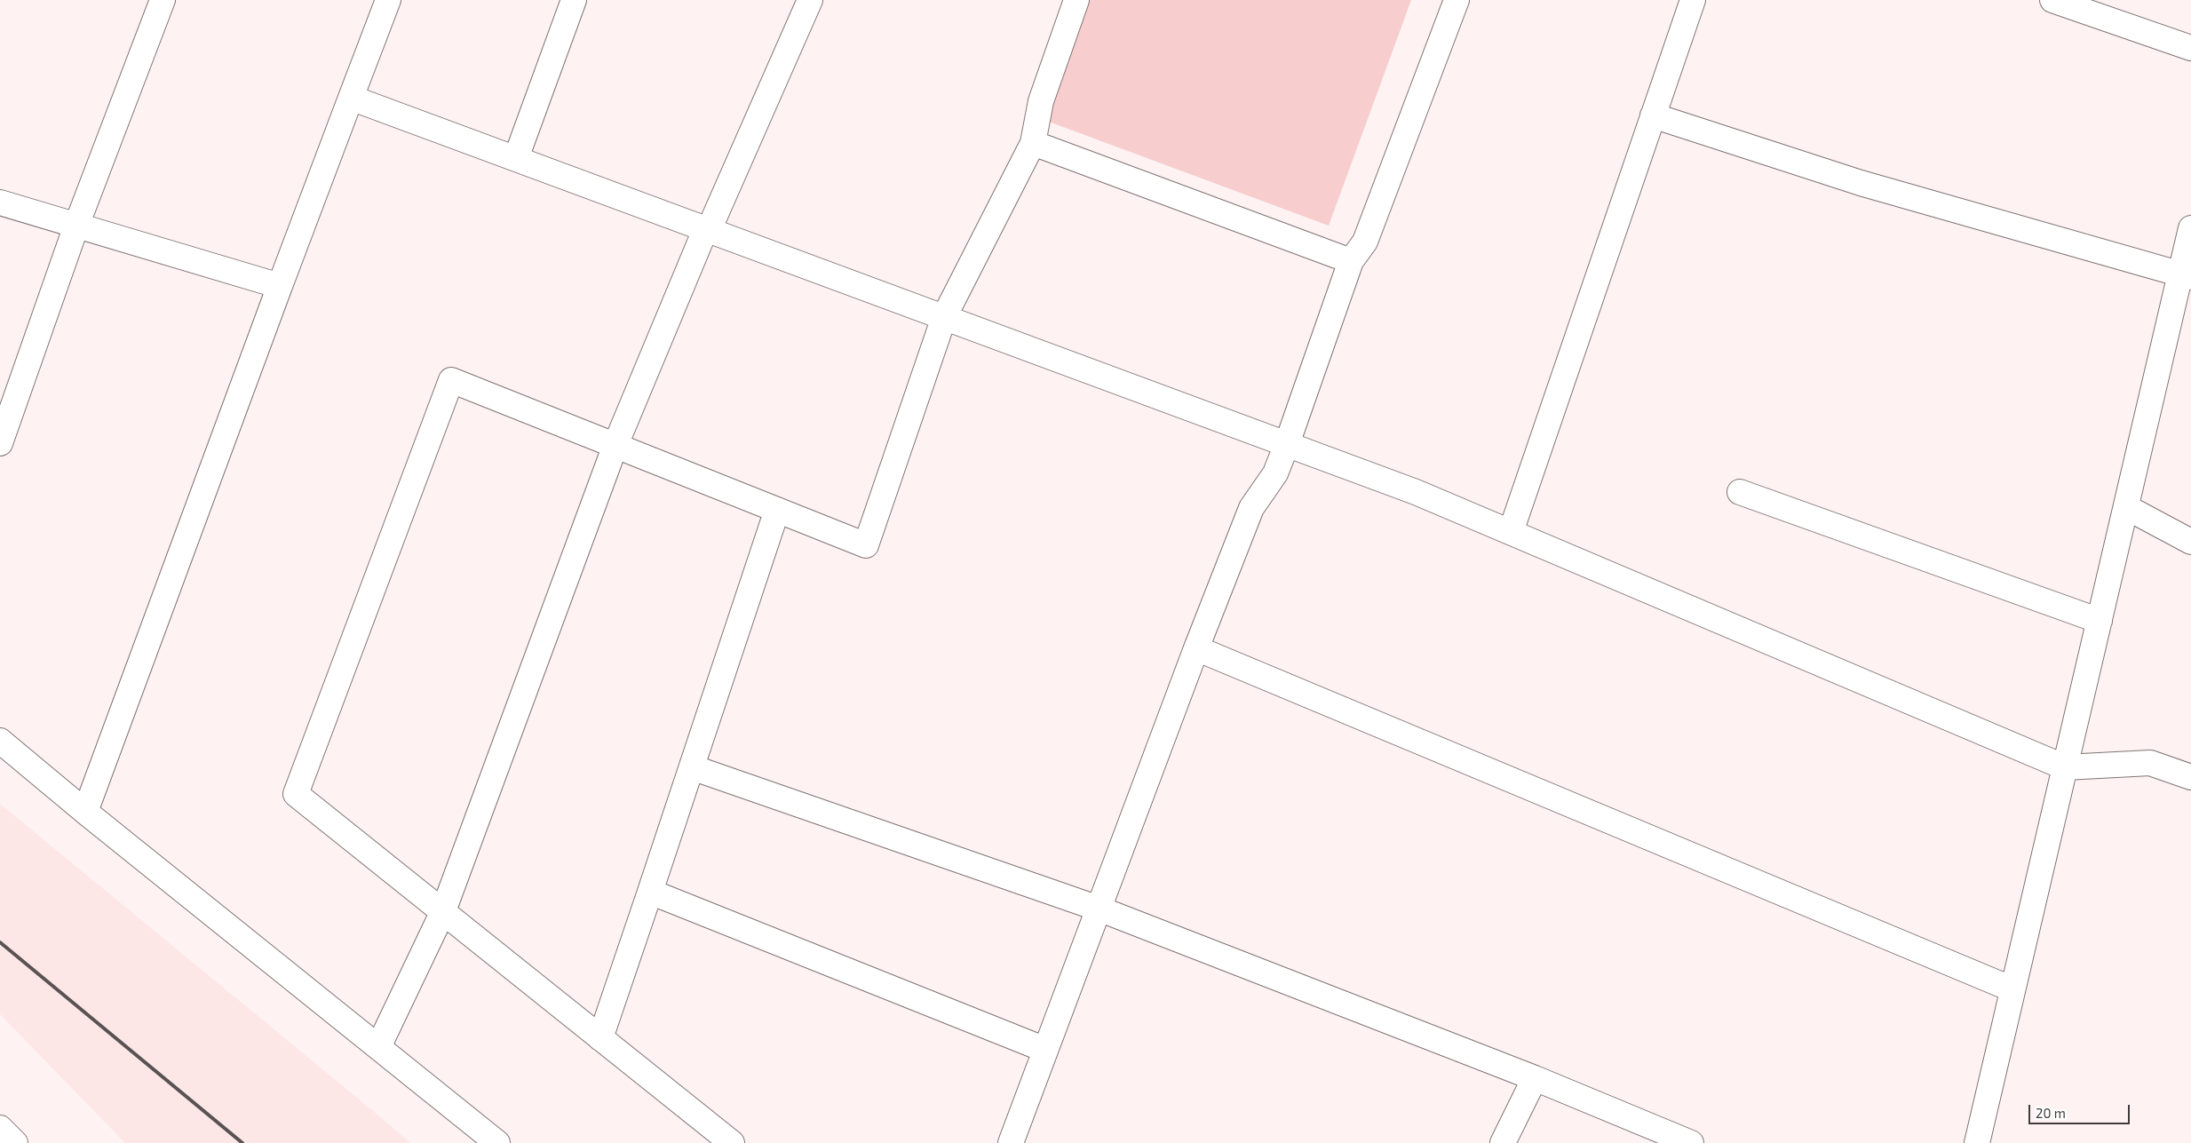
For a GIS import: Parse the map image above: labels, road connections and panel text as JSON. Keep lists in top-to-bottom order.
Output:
{
  "scale_bar": "20 m"
}
